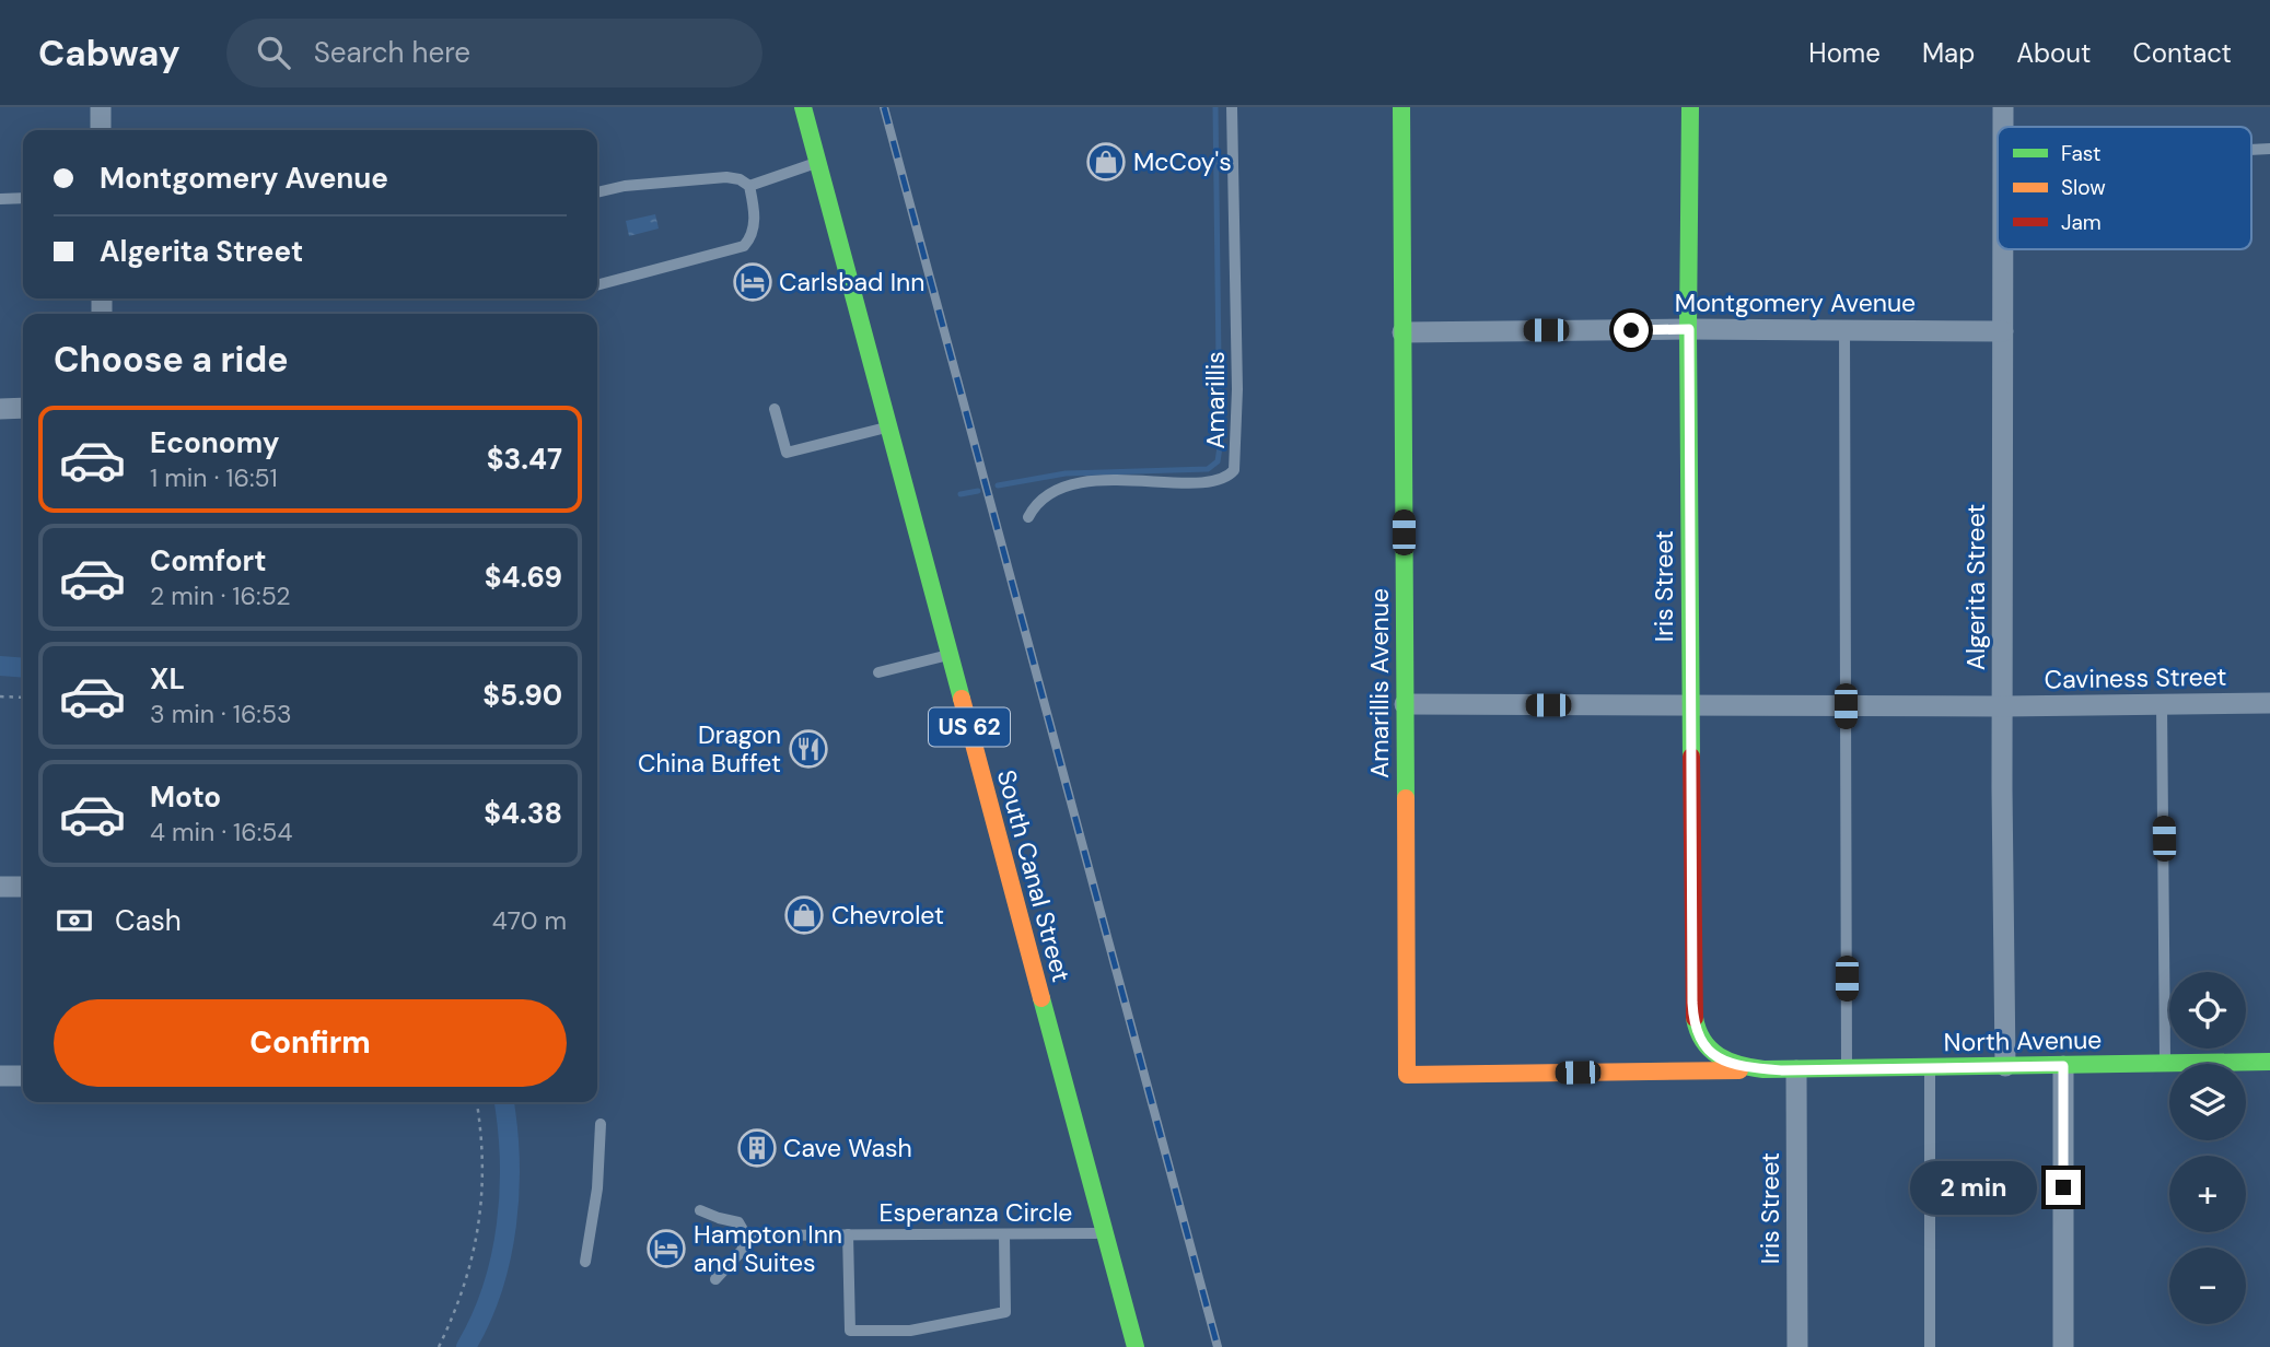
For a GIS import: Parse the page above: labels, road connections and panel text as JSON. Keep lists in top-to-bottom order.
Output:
{
  "streets": {
    "main road": [
      "Iris Street",
      "Amarillis Avenue",
      "US 62",
      "South Canal Street",
      "North Avenue"
    ],
    "street": ["Montgomery Avenue", "Algerita Street", "Caviness Street"],
    "lane": ["Amarillis", "Esperanza Circle"]
  },
  "crossings": [
    ["Montgomery Avenue", "Iris Street"],
    ["Montgomery Avenue", "Algerita Street"],
    ["Montgomery Avenue", "Amarillis Avenue"],
    ["Iris Street", "Caviness Street"],
    ["Iris Street", "North Avenue"],
    ["Algerita Street", "Caviness Street"],
    ["Algerita Street", "North Avenue"],
    ["Caviness Street", "Amarillis Avenue"],
    ["Amarillis Avenue", "North Avenue"],
    ["South Canal Street", "Esperanza Circle"]
  ],
  "places": {
    "shop": ["McCoy's", "Chevrolet"],
    "hotel": ["Carlsbad Inn", "Hampton Inn and Suites"],
    "restaurant": ["Dragon China Buffet"],
    "building": ["Cave Wash"]
  },
  "legend": ["Fast", "Slow", "Jam"],
  "page": {
    "header": "Cabway",
    "search": "Search here",
    "nav": [
      "Home",
      "Map",
      "About",
      "Contact"
    ],
    "banner": ["Montgomery Avenue", "Algerita Street"],
    "heading": "Choose a ride",
    "list": [
      {
        "name": "Economy",
        "note": "1 min · 16:51",
        "value": "$3.47"
      },
      {
        "name": "Comfort",
        "note": "2 min · 16:52",
        "value": "$4.69"
      },
      {
        "name": "XL",
        "note": "3 min · 16:53",
        "value": "$5.90"
      },
      {
        "name": "Moto",
        "note": "4 min · 16:54",
        "value": "$4.38"
      }
    ],
    "pay": ["Cash", "470 m"],
    "map_buttons": ["+", "−"],
    "buttons": "Confirm",
    "bubble": "2 min"
  }
}
